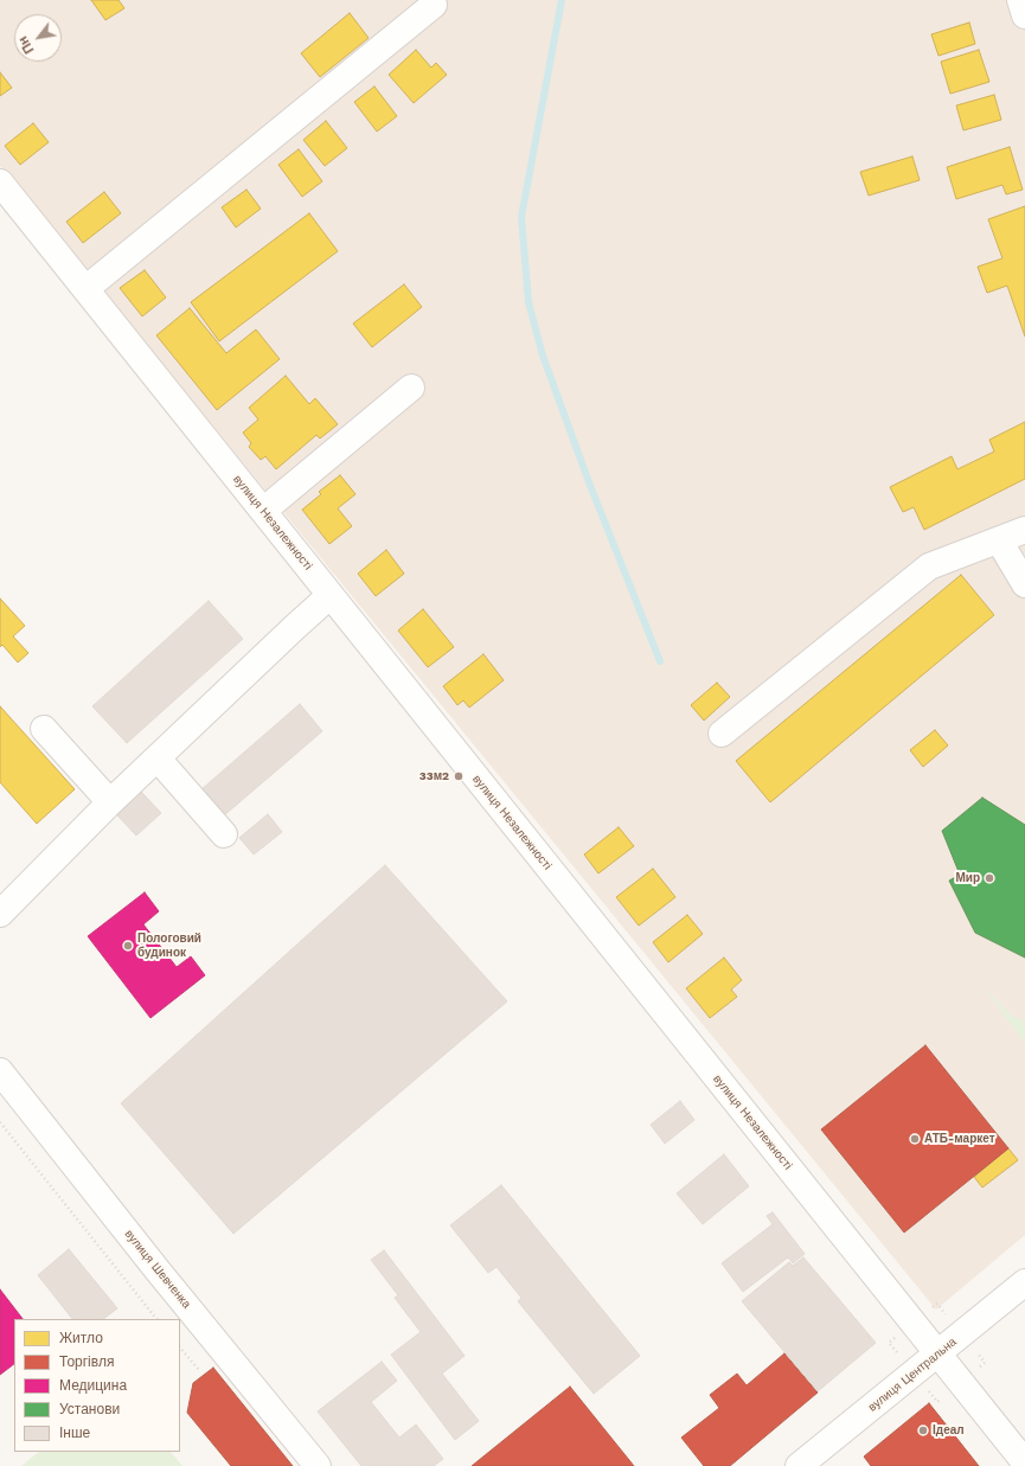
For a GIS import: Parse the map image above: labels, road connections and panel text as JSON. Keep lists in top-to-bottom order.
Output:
{
  "streets": {
    "street": ["вулиця Незалежності", "вулиця Шевченка", "вулиця Центральна"]
  },
  "crossings": [
    ["вулиця Незалежності", "вулиця Центральна"]
  ],
  "places": [
    "33м2",
    "Мир",
    "Пологовий будинок",
    "АТБ-маркет",
    "Ідеал"
  ],
  "legend": [
    "Житло",
    "Торгівля",
    "Медицина",
    "Установи",
    "Інше"
  ],
  "north": "bottom left"
}
